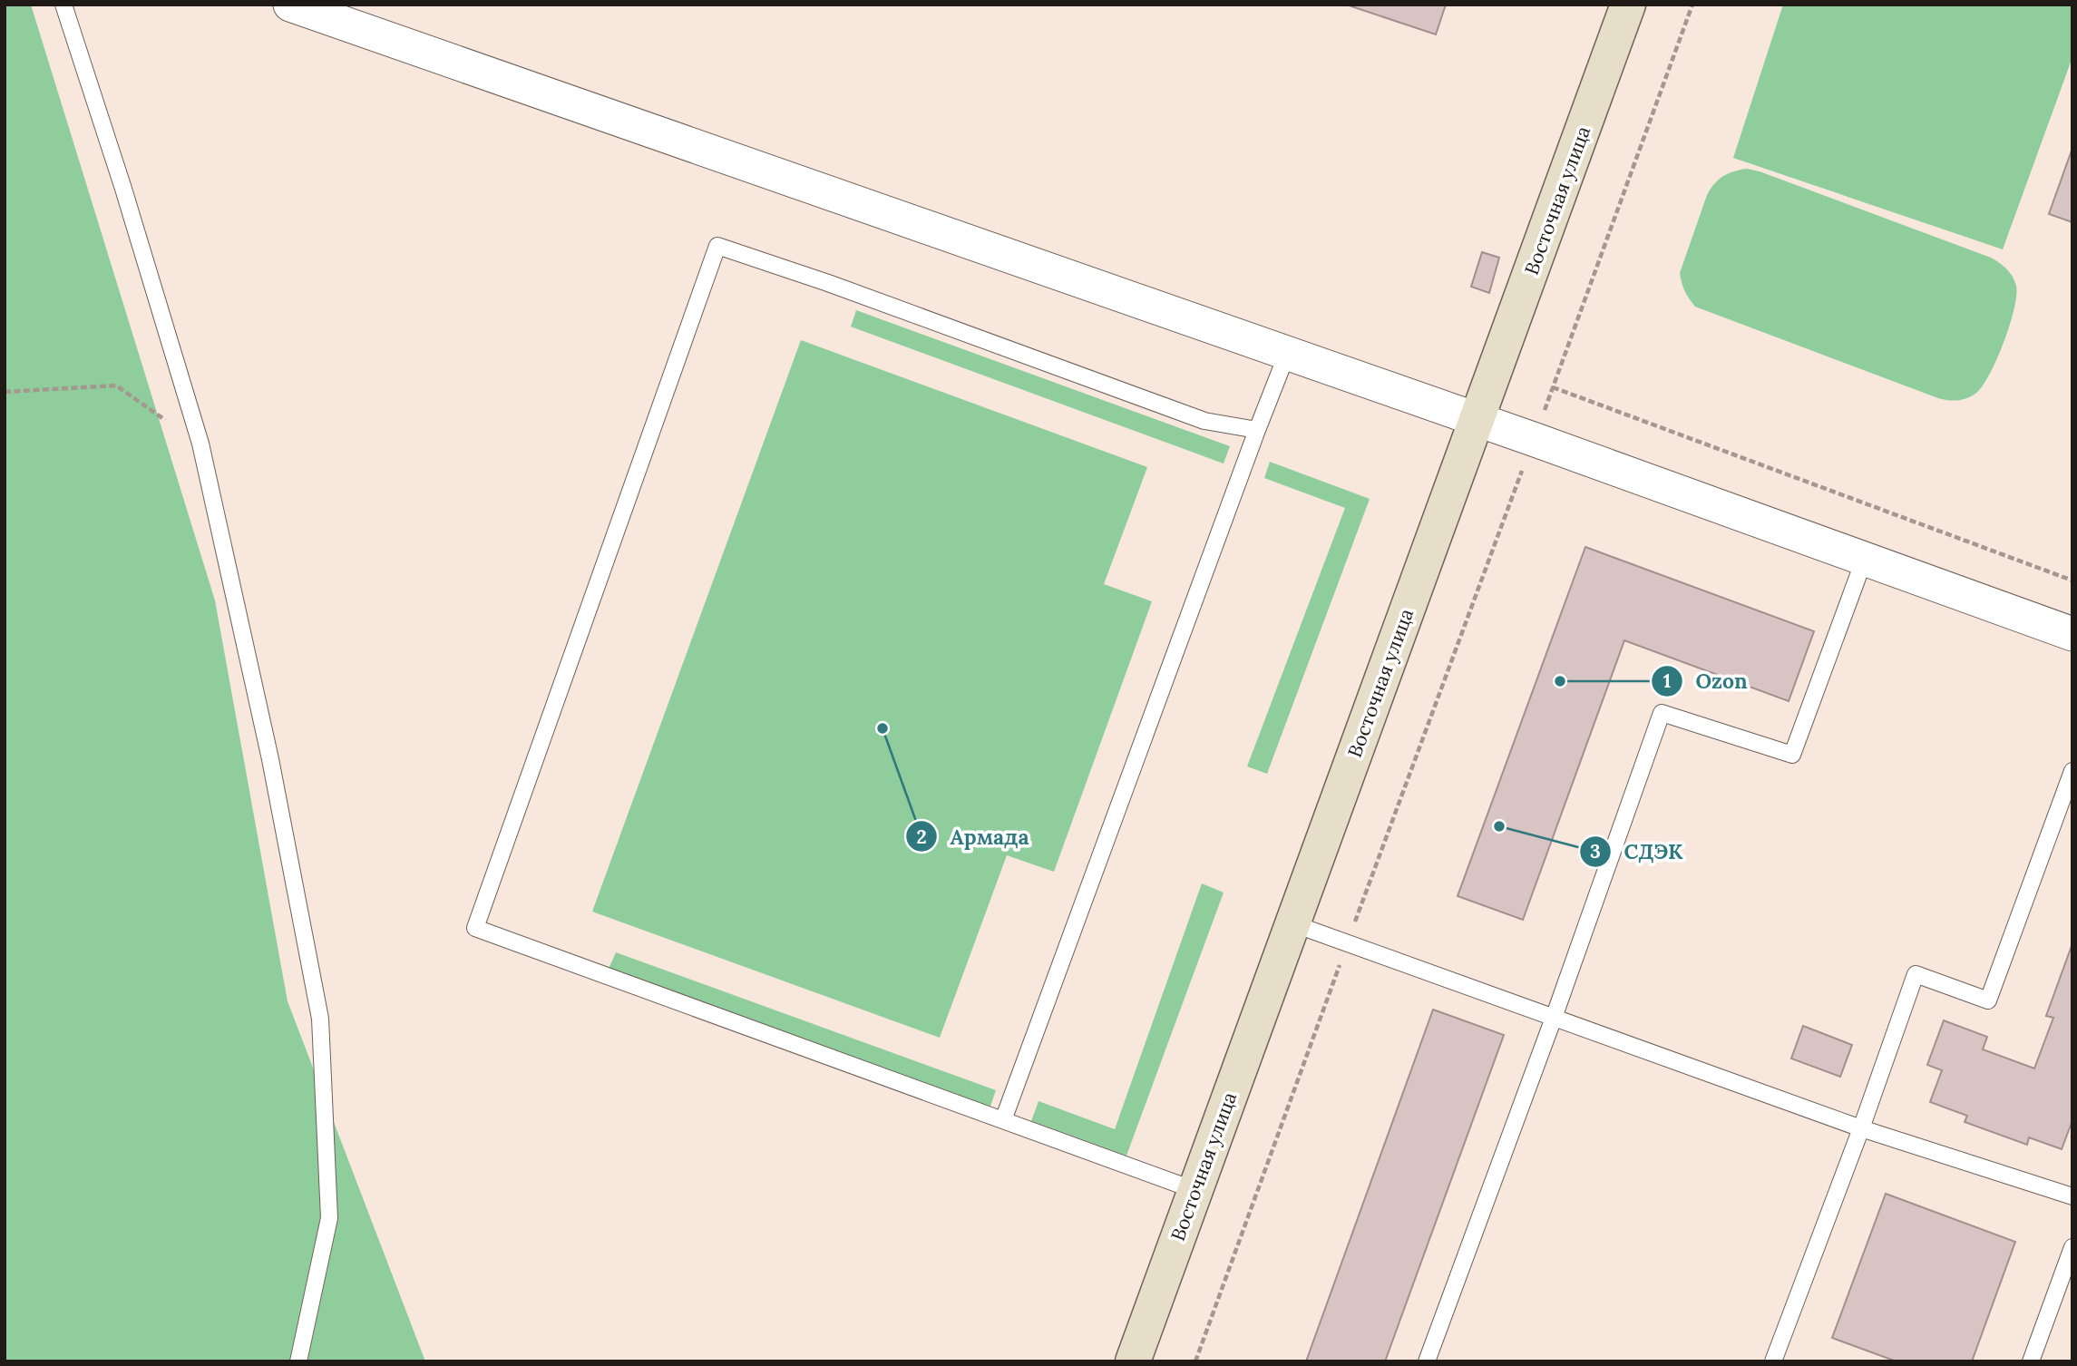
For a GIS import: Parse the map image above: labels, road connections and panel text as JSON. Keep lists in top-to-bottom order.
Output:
{
  "streets": {
    "main road": ["Восточная улица"]
  },
  "places": ["Ozon", "Армада", "СДЭК"]
}
